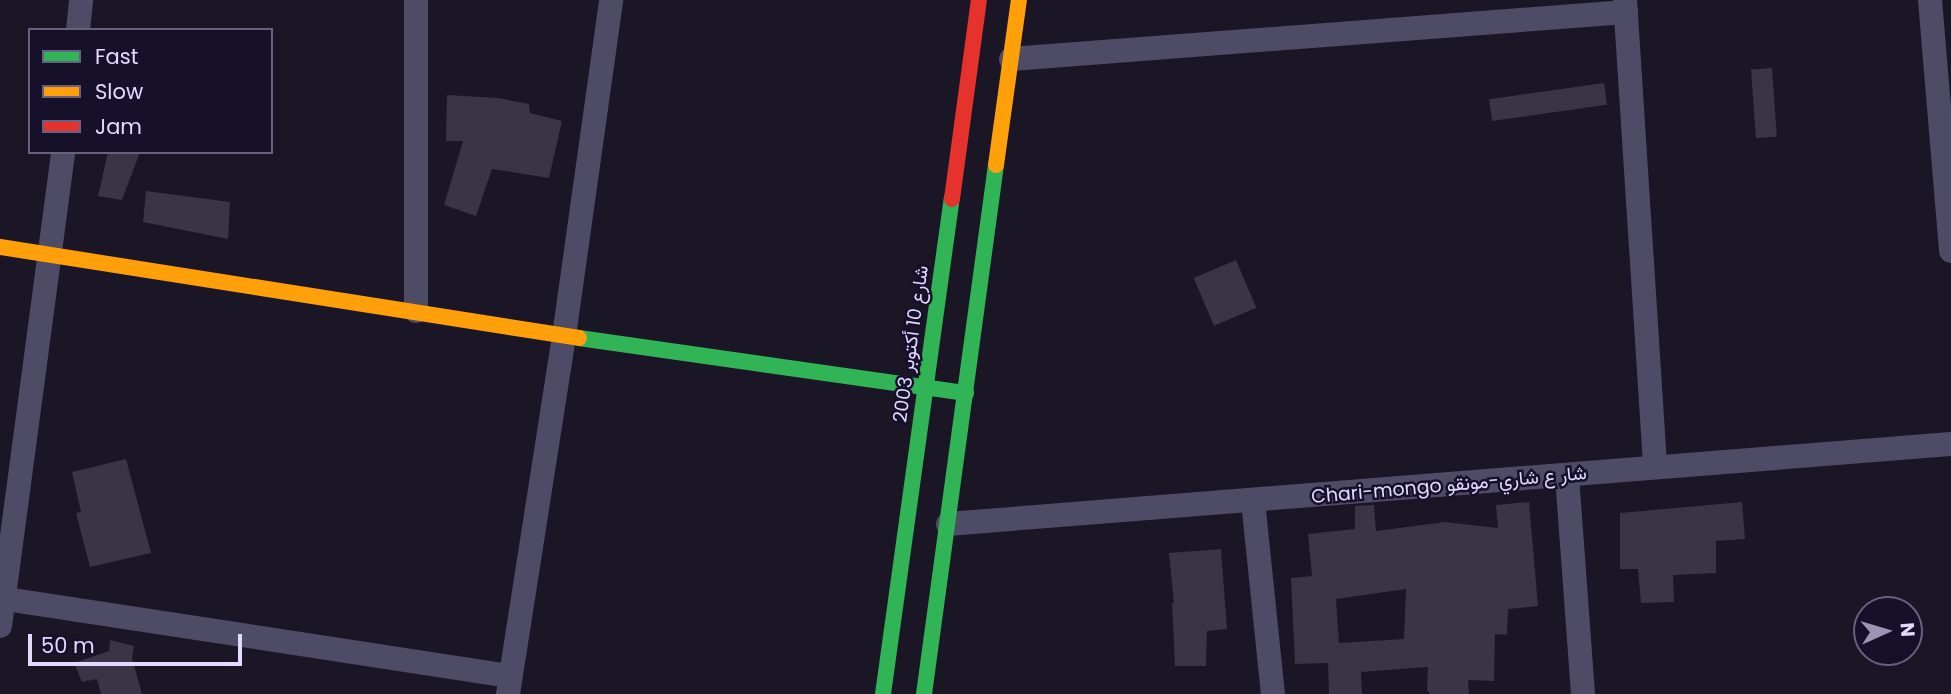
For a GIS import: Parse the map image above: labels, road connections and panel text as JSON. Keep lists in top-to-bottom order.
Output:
{
  "streets": {
    "main road": ["شارع 10 أكتوبر 2003"],
    "street": ["Chari-mongo شار ع شاري-مونقو"]
  },
  "legend": ["Fast", "Slow", "Jam"],
  "scale_bar": "50 m",
  "north": "right"
}
